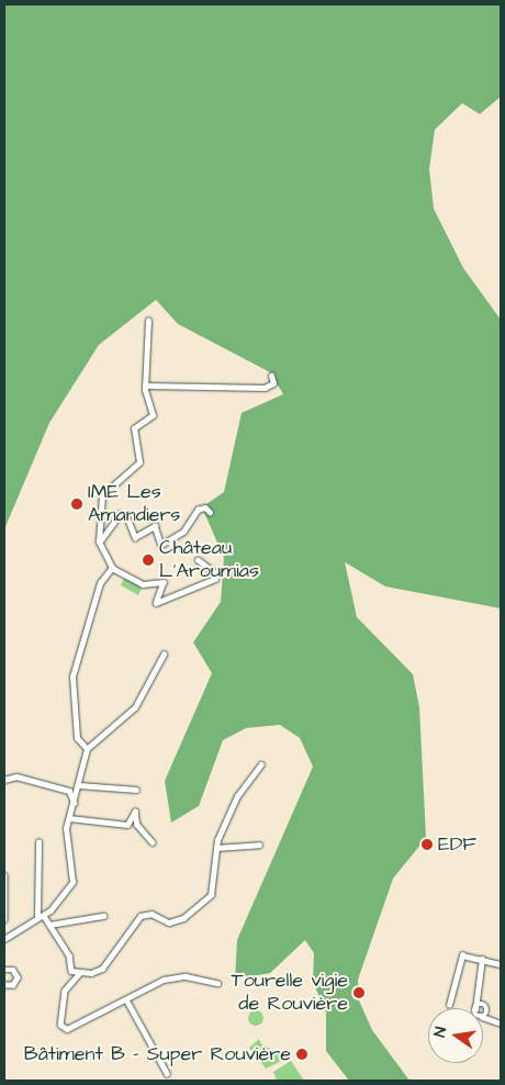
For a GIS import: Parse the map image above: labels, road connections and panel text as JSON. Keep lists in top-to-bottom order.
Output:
{
  "places": [
    "IME Les Amandiers",
    "Château L'Aroumias",
    "EDF",
    "Tourelle vigie de Rouvière",
    "Bâtiment B - Super Rouvière"
  ],
  "north": "left"
}
